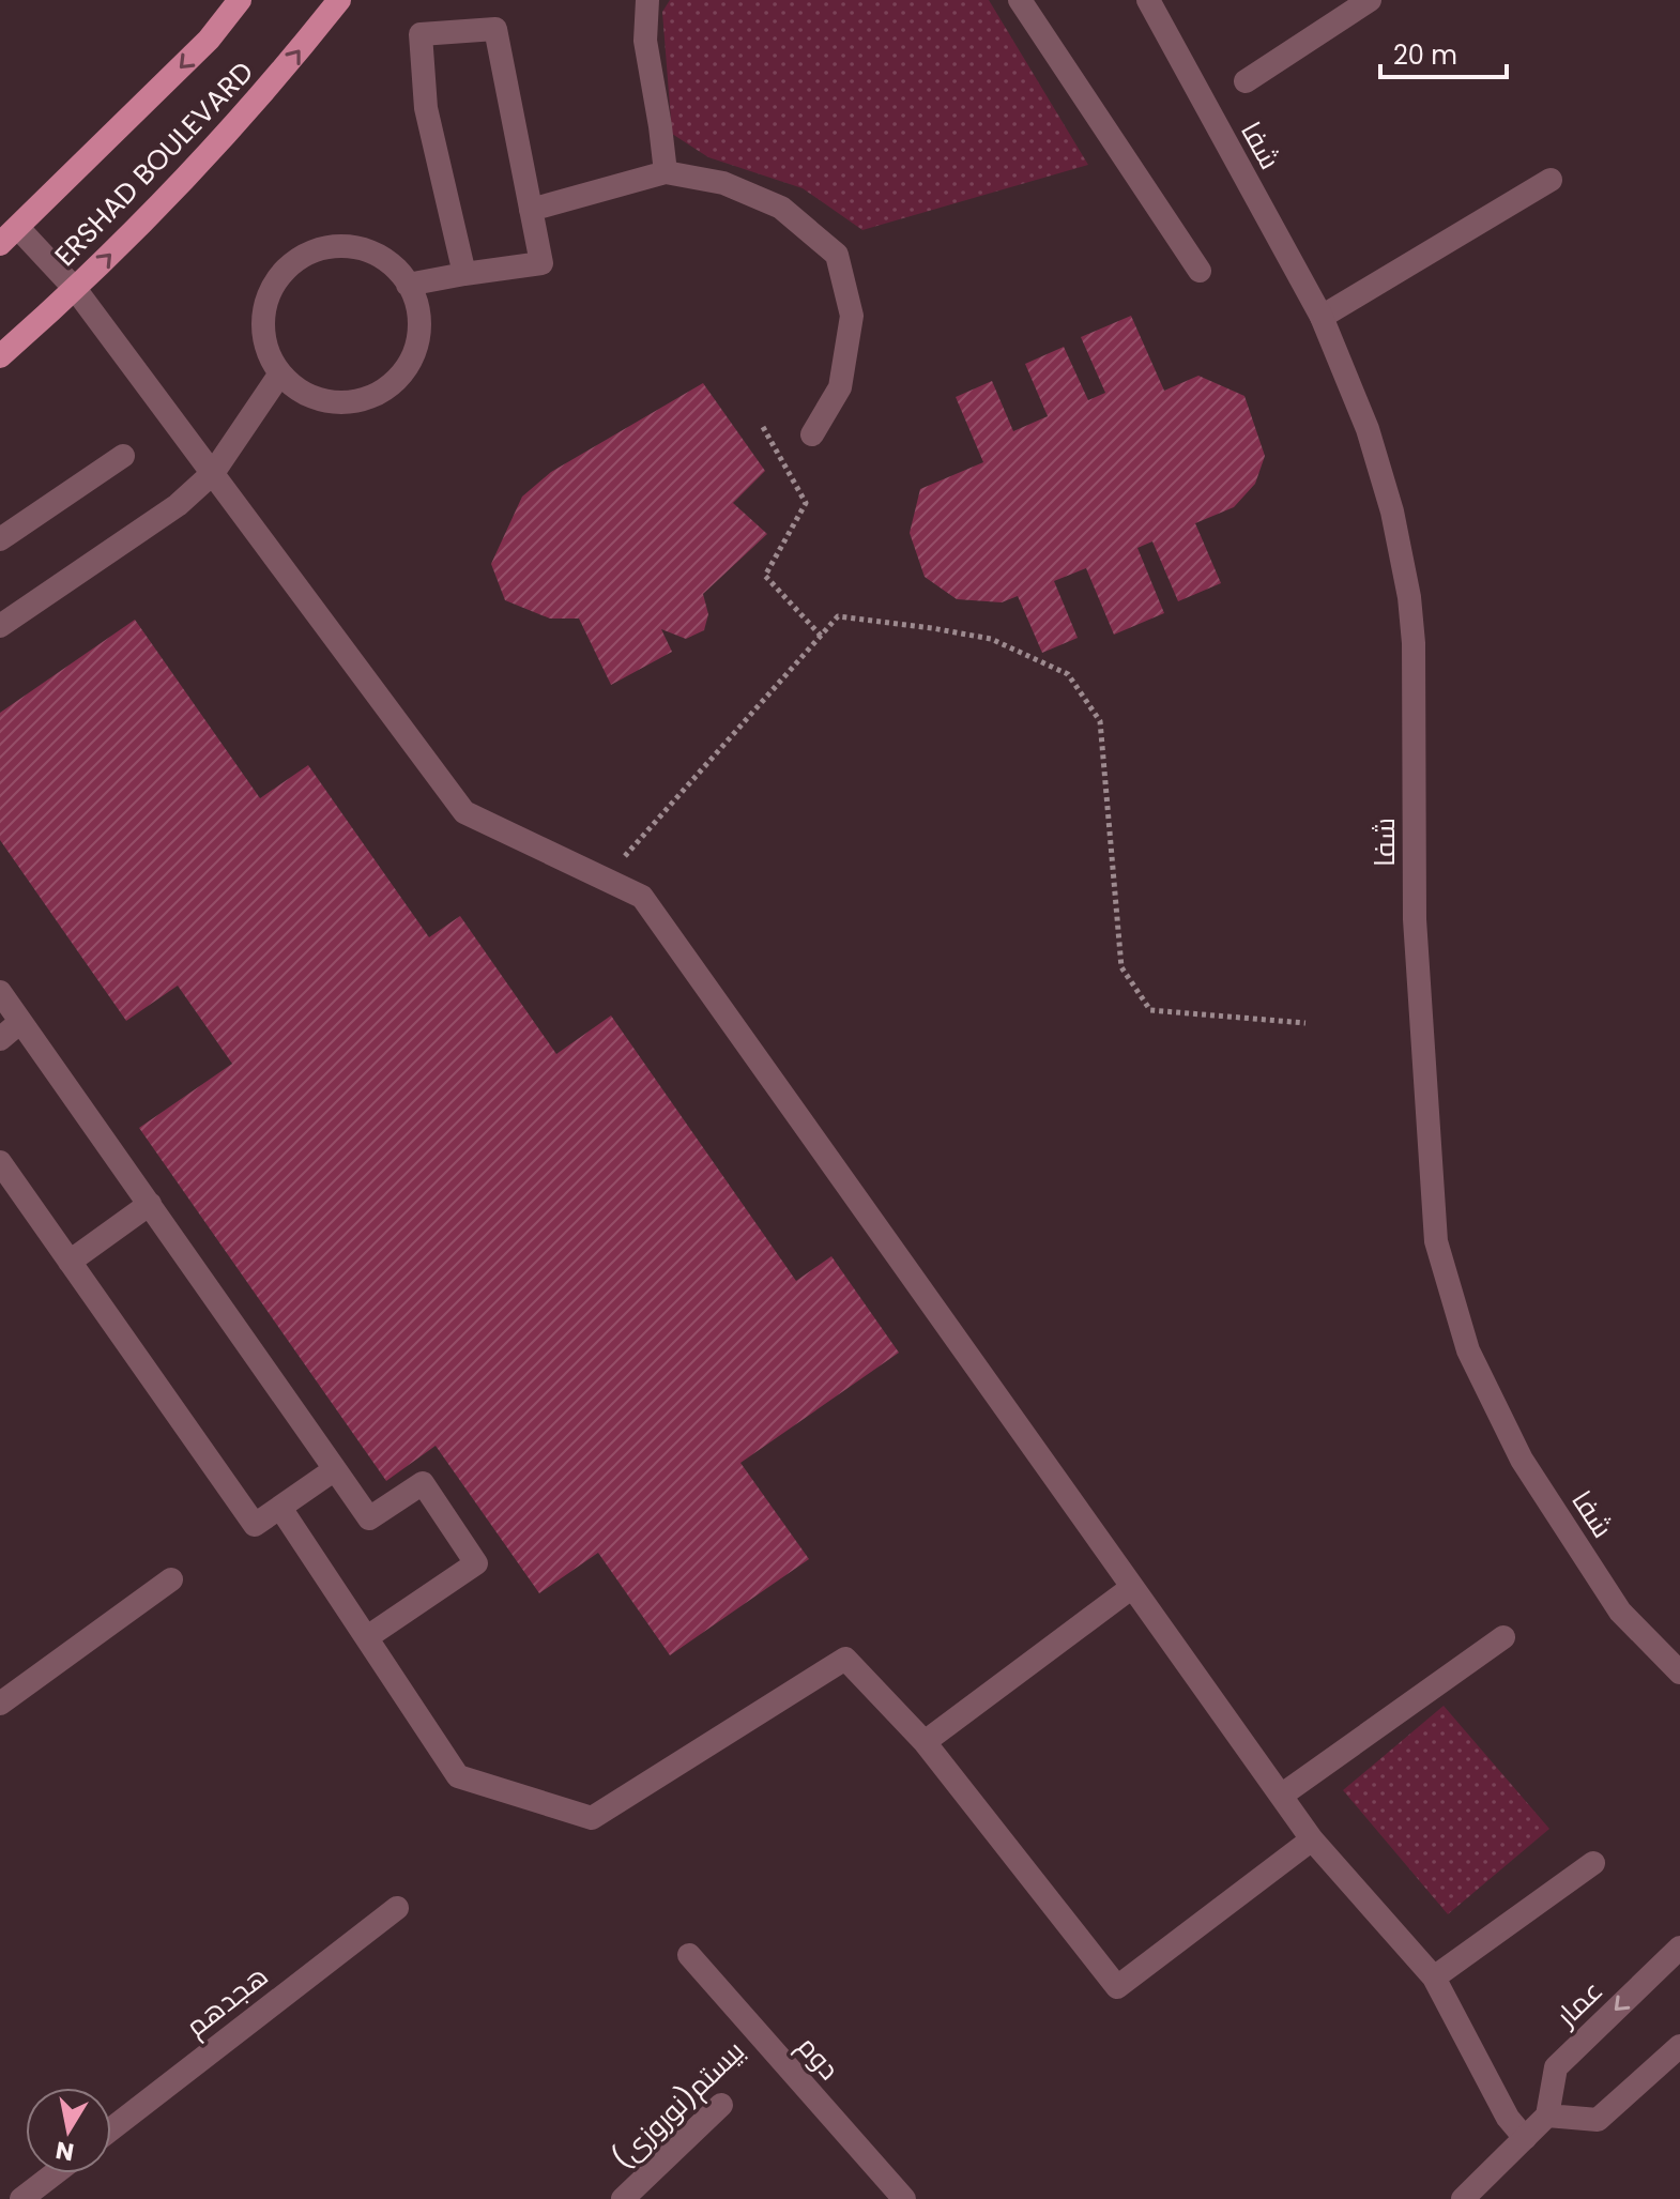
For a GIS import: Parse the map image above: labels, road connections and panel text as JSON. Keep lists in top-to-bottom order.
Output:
{
  "streets": {
    "main road": ["ERSHAD BOULEVARD"],
    "street": [
      "شفا",
      "هجدهم",
      "عمار",
      "دوم",
      "بیستم(نوروزی)"
    ]
  },
  "scale_bar": "20 m",
  "north": "bottom"
}
